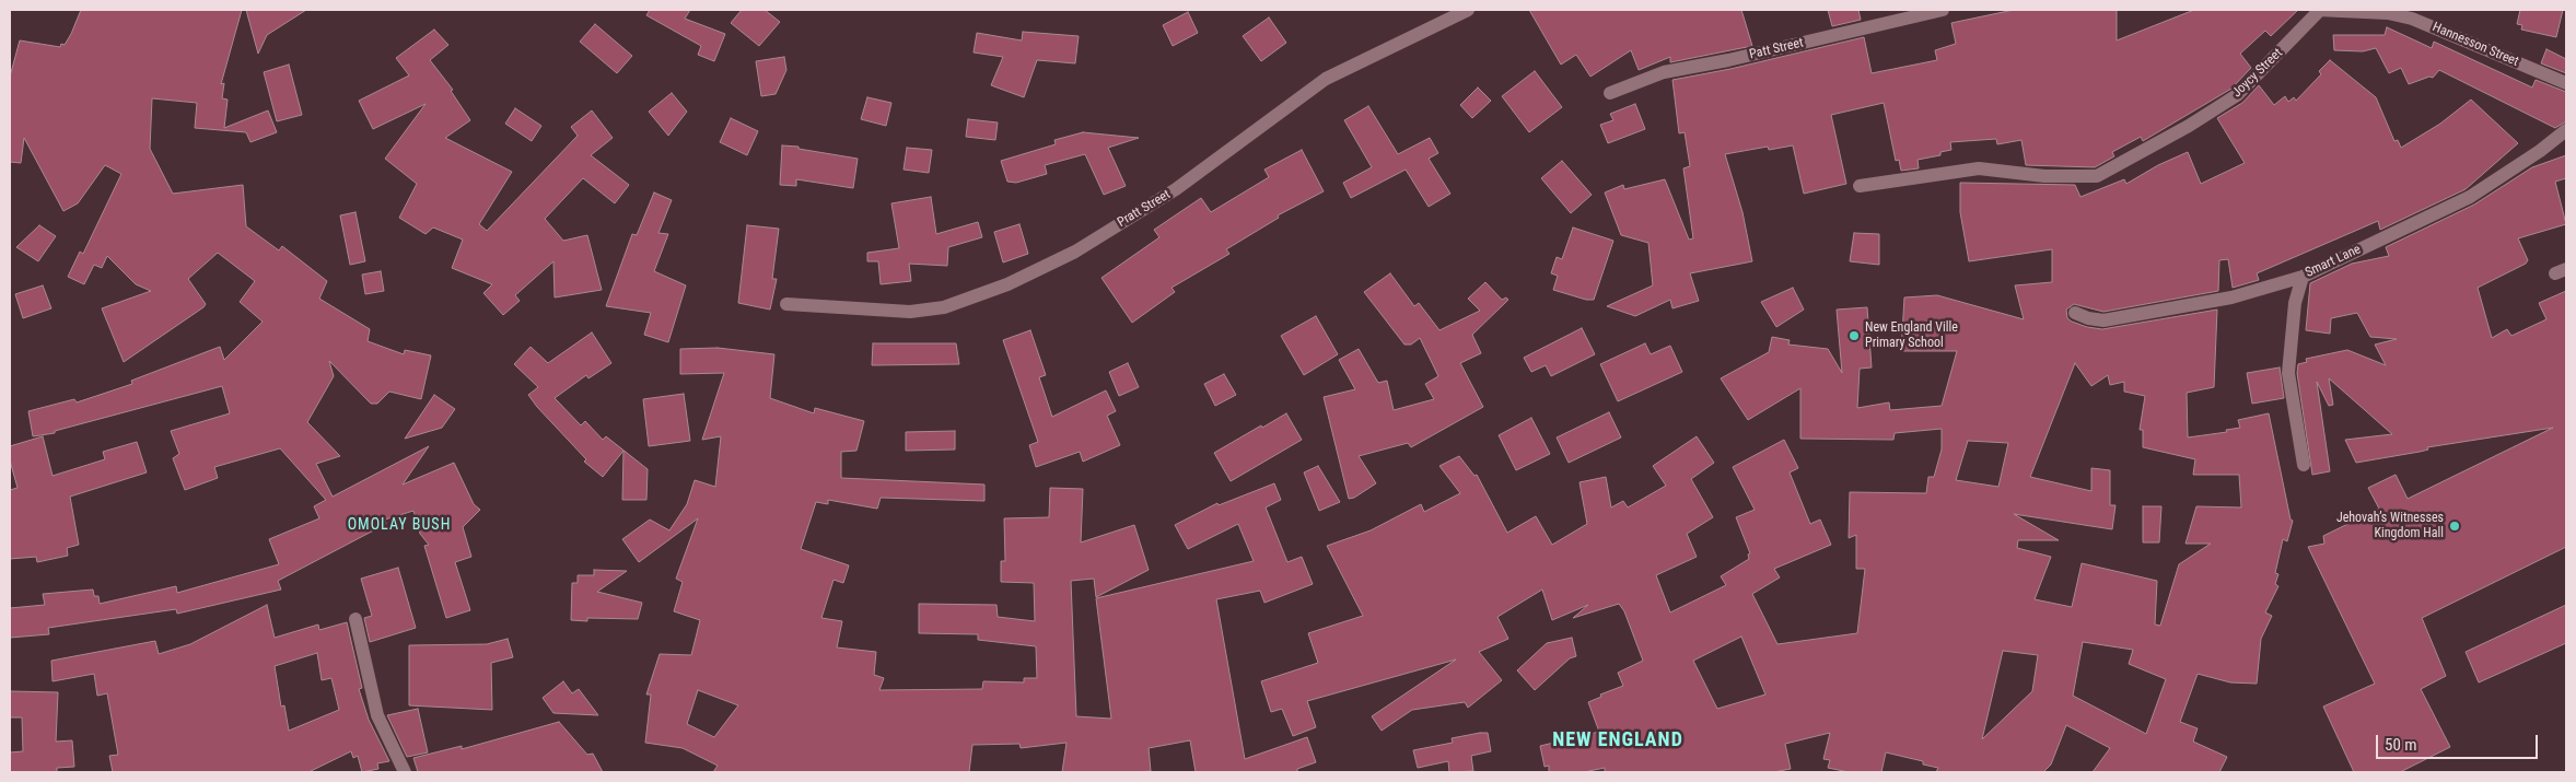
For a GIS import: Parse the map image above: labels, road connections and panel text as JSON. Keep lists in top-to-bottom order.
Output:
{
  "streets": {
    "street": [
      "Hannesson Street",
      "Patt Street",
      "Joycy Street",
      "Pratt Street",
      "Smart Lane"
    ]
  },
  "crossings": [
    ["Hannesson Street", "Joycy Street"]
  ],
  "districts": ["OMOLAY BUSH", "NEW ENGLAND"],
  "places": ["New England Ville Primary School", "Jehovah’s Witnesses Kingdom Hall"],
  "scale_bar": "50 m"
}
